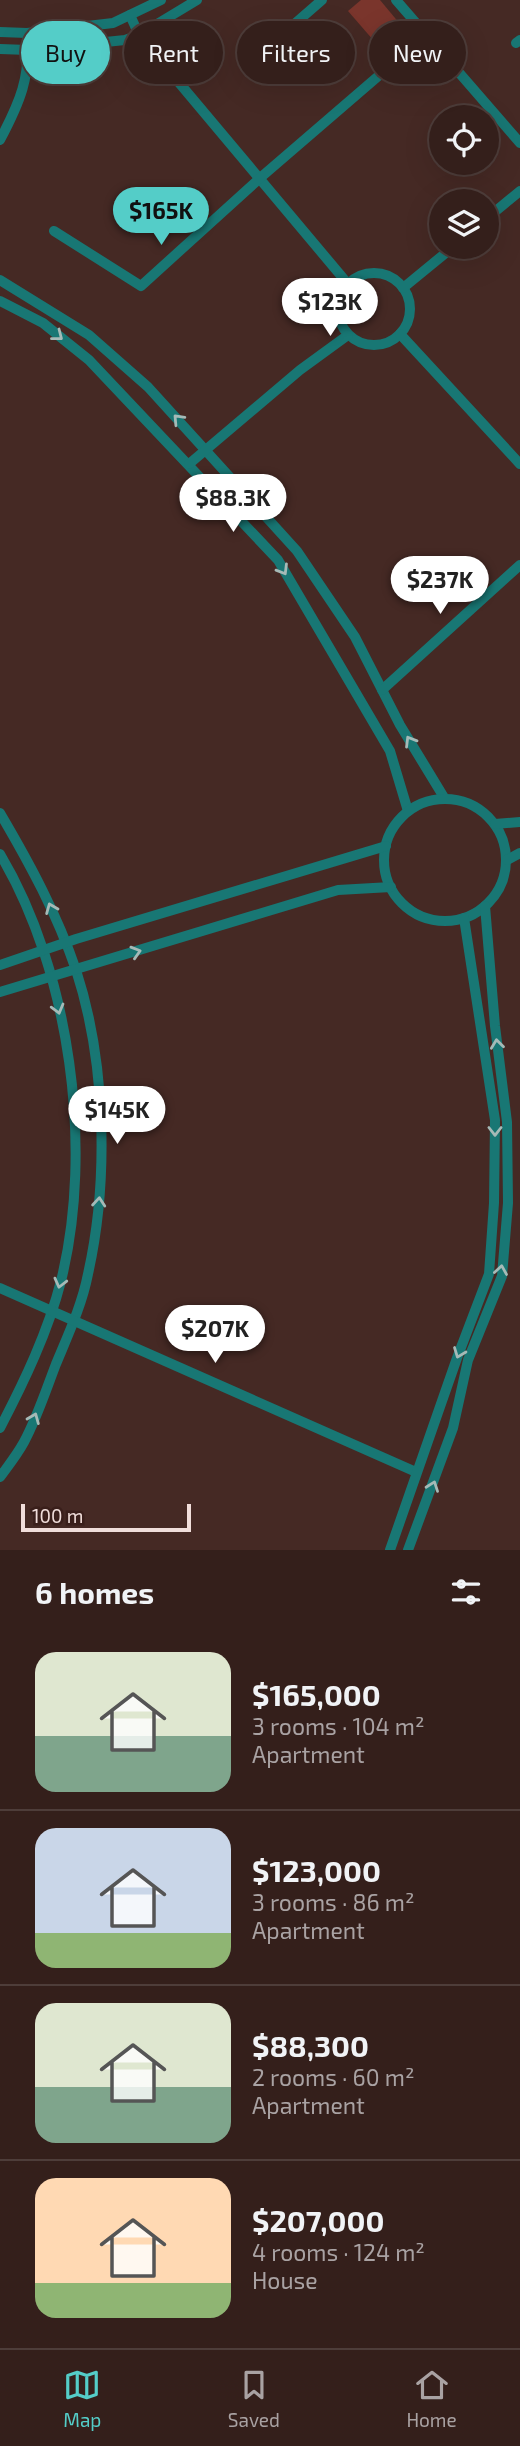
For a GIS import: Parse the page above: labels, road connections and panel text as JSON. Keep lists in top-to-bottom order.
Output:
{
  "scale_bar": "100 m",
  "page": {
    "chip": [
      "Buy",
      "Rent",
      "Filters",
      "New"
    ],
    "price": [
      "$165K",
      "$123K",
      "$88.3K",
      "$237K",
      "$145K",
      "$207K"
    ],
    "scale": "100 m",
    "heading": "6 homes",
    "list": [
      {
        "name": "$165,000",
        "note": "3 rooms · 104 m² · Apartment"
      },
      {
        "name": "$123,000",
        "note": "3 rooms · 86 m² · Apartment"
      },
      {
        "name": "$88,300",
        "note": "2 rooms · 60 m² · Apartment"
      },
      {
        "name": "$207,000",
        "note": "4 rooms · 124 m² · House"
      }
    ],
    "tabs": ["Map", "Saved", "Home"]
  }
}
